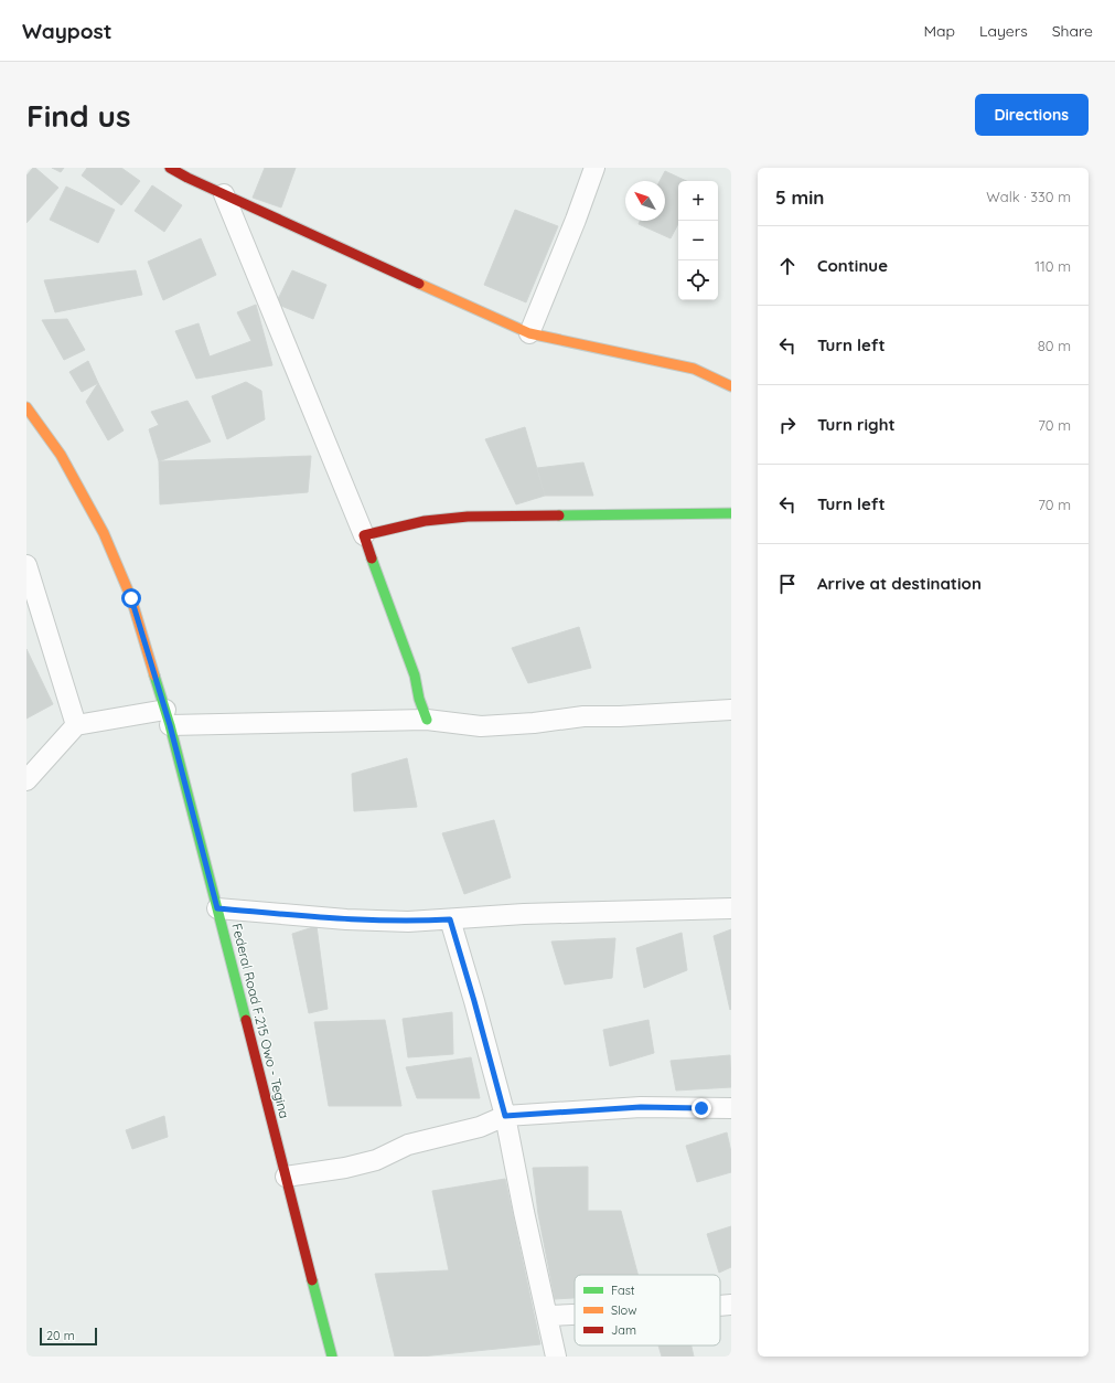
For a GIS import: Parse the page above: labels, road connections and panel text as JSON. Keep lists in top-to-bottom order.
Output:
{
  "streets": {
    "main road": ["Federal Road F.215 Owo - Tegina"]
  },
  "legend": ["Fast", "Slow", "Jam"],
  "scale_bar": "20 m",
  "north": "top left",
  "page": {
    "header": "Waypost",
    "nav": ["Map", "Layers", "Share"],
    "buttons": "Directions",
    "title": "Find us",
    "heading": ["5 min", "Walk · 330 m"],
    "map_buttons": ["+", "−"],
    "list": [
      ["Continue", "110 m"],
      ["Turn left", "80 m"],
      ["Turn right", "70 m"],
      ["Turn left", "70 m"],
      "Arrive at destination"
    ],
    "scale": "20 m"
  }
}
